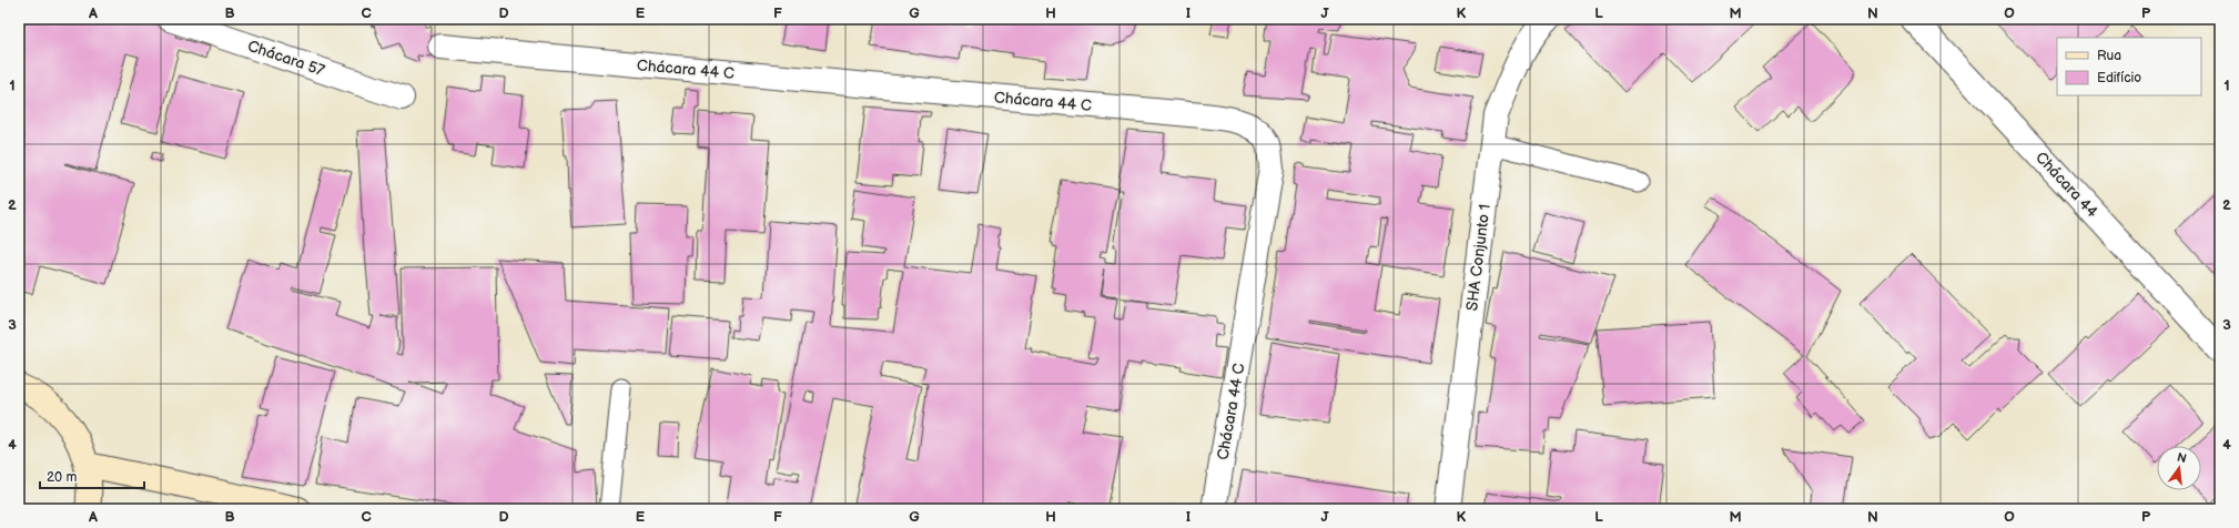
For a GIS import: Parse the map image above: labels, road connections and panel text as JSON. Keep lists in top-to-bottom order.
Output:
{
  "streets": {
    "street": [
      "Chácara 57",
      "Chácara 44 C",
      "Chácara 44",
      "SHA Conjunto 1"
    ]
  },
  "legend": ["Rua", "Edifício"],
  "scale_bar": "20 m",
  "north": "top",
  "grid": {
    "columns": [
      "A",
      "B",
      "C",
      "D",
      "E",
      "F",
      "G",
      "H",
      "I",
      "J",
      "K",
      "L",
      "M",
      "N",
      "O",
      "P"
    ],
    "rows": [
      "1",
      "2",
      "3",
      "4"
    ]
  }
}
